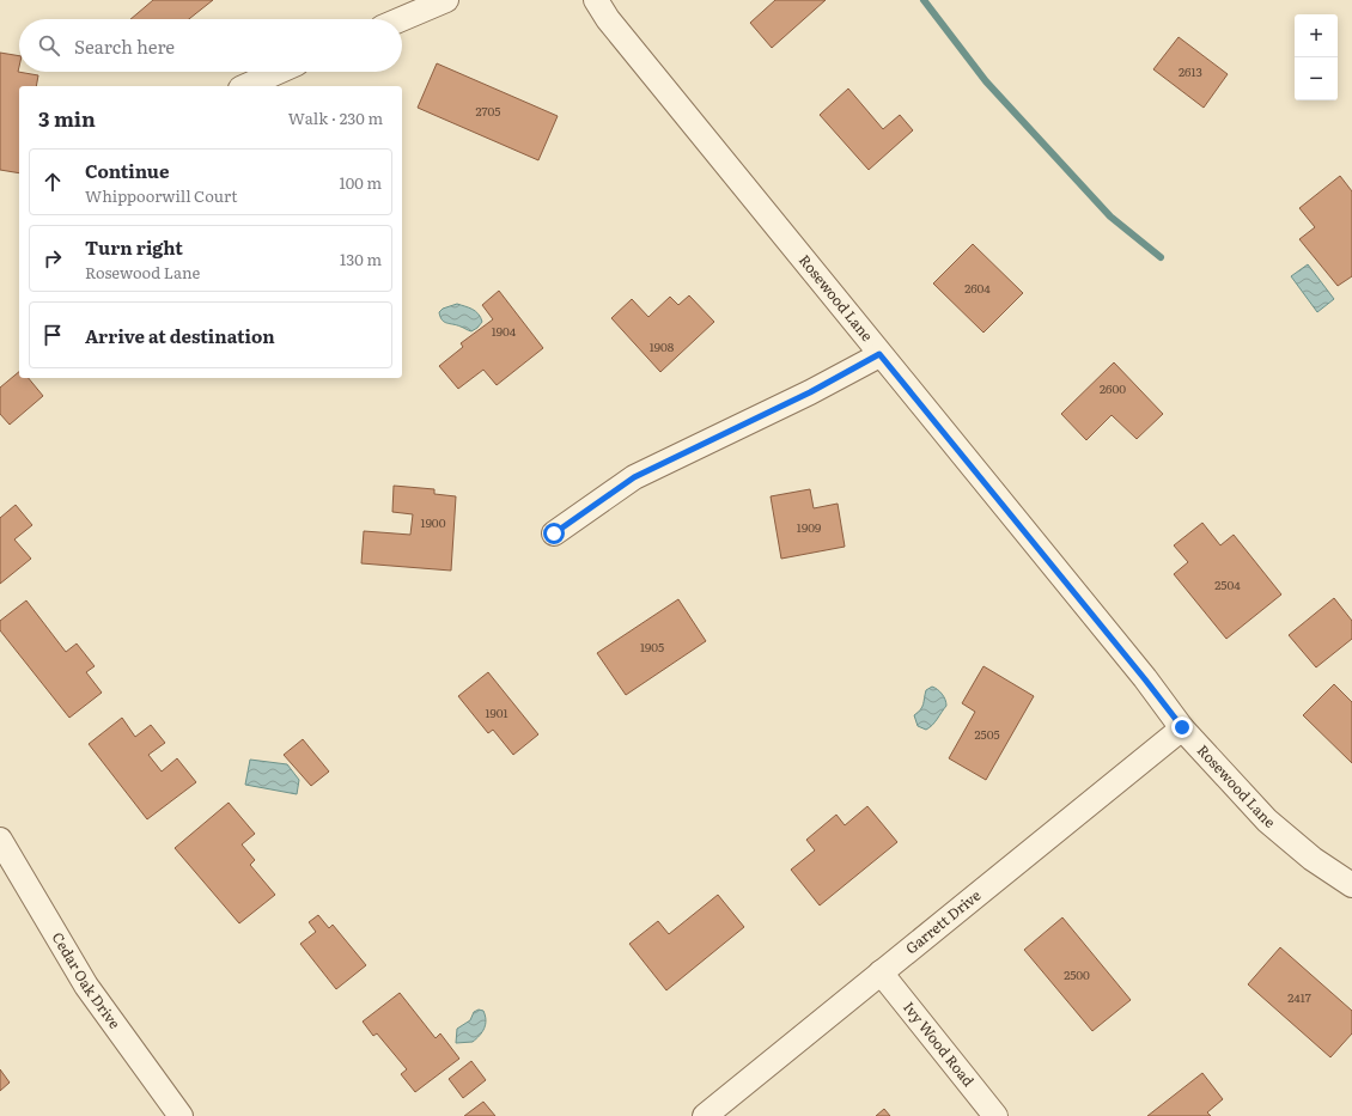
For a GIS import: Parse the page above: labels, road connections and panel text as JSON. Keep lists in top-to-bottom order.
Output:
{
  "streets": {
    "street": [
      "Rosewood Lane",
      "Garrett Drive",
      "Cedar Oak Drive",
      "Ivy Wood Road"
    ]
  },
  "crossings": [
    ["Rosewood Lane", "Garrett Drive"],
    ["Garrett Drive", "Ivy Wood Road"]
  ],
  "house_numbers": [
    "2613",
    "2705",
    "2604",
    "1904",
    "1908",
    "2600",
    "1900",
    "1909",
    "2504",
    "1905",
    "1901",
    "2505",
    "2500",
    "2417"
  ],
  "page": {
    "map_buttons": ["+", "−"],
    "search": "Search here",
    "heading": ["3 min", "Walk · 230 m"],
    "list": [
      ["Continue", "Whippoorwill Court", "100 m"],
      ["Turn right", "Rosewood Lane", "130 m"],
      "Arrive at destination"
    ]
  }
}
